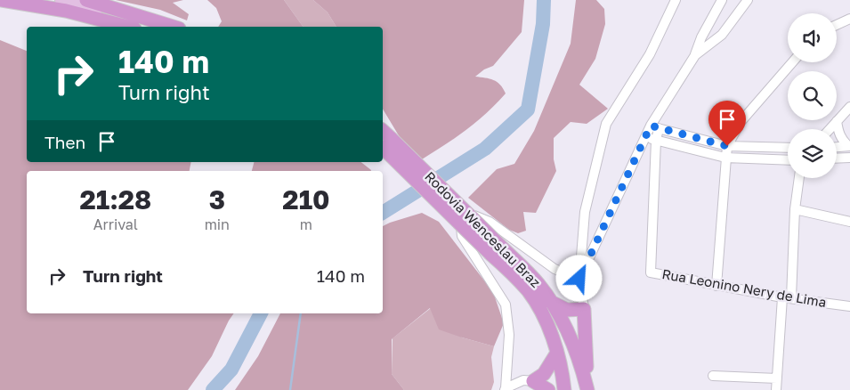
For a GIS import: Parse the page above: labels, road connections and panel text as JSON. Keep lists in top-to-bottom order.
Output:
{
  "streets": {
    "highway": ["Rodovia Wenceslau Braz"],
    "street": ["Rua Leonino Nery de Lima"]
  },
  "page": {
    "turn": ["140 m", "Turn right"],
    "then": "Then",
    "eta": [
      "21:28",
      "Arrival",
      "3",
      "min",
      "210",
      "m"
    ],
    "list": [
      {
        "name": "Turn right",
        "value": "140 m"
      }
    ]
  }
}
